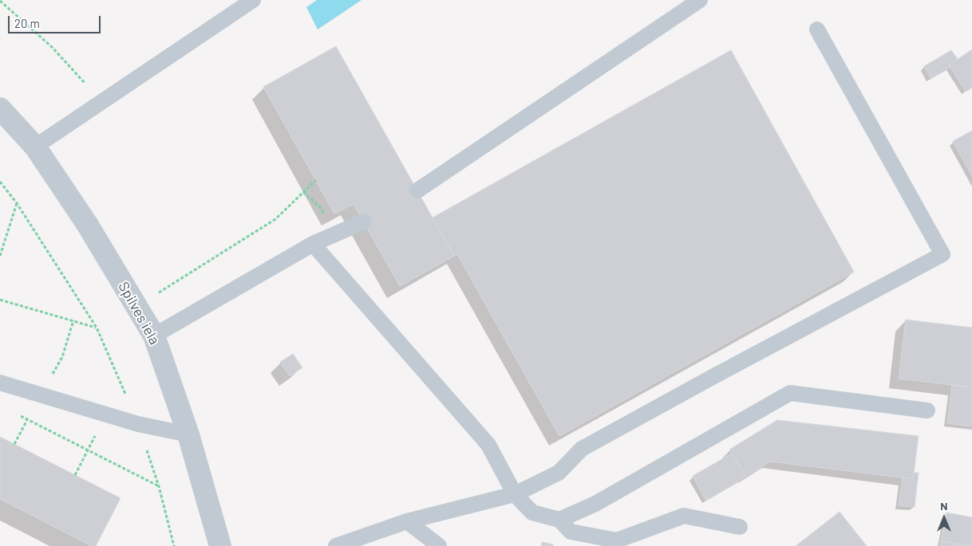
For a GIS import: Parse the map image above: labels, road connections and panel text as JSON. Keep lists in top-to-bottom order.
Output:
{
  "streets": {
    "street": ["Spilves iela"]
  },
  "scale_bar": "20 m",
  "north": "top"
}
